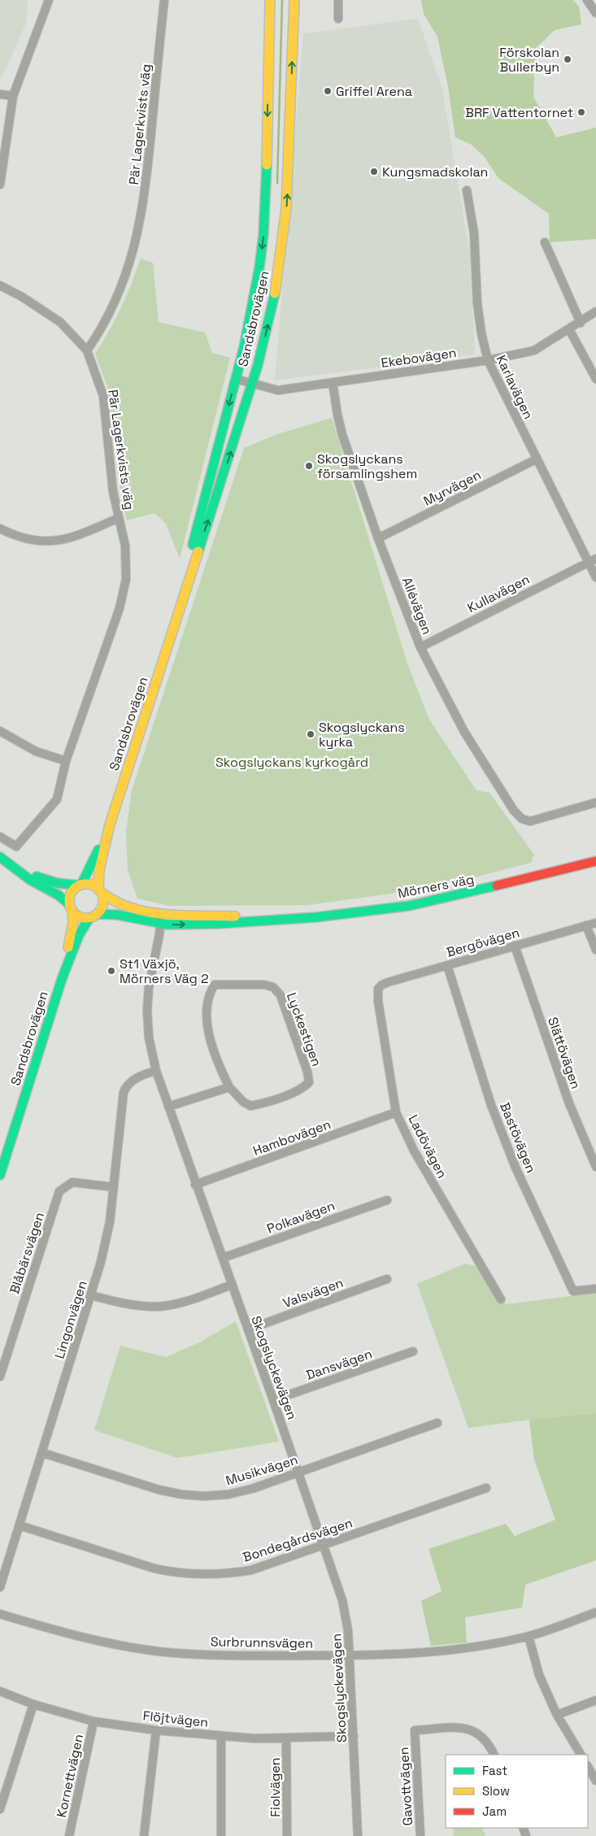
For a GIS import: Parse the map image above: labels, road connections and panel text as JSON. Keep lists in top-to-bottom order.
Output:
{
  "streets": {
    "main road": ["Sandsbrovägen", "Mörners väg"],
    "street": [
      "Pär Lagerkvists väg",
      "Ekebovägen",
      "Karlavägen",
      "Myrvägen",
      "Kullavägen",
      "Allévägen",
      "Bergövägen",
      "Lyckestigen",
      "Slättövägen",
      "Hambovägen",
      "Bastövägen",
      "Ladövägen",
      "Polkavägen",
      "Blåbärsvägen",
      "Valsvägen",
      "Lingonvägen",
      "Dansvägen",
      "Skogslyckevägen",
      "Musikvägen",
      "Bondegårdsvägen",
      "Surbrunnsvägen",
      "Flöjtvägen",
      "Kornettvägen",
      "Gavottvägen",
      "Fiolvägen"
    ]
  },
  "crossings": [
    ["Sandsbrovägen", "Ekebovägen"],
    ["Sandsbrovägen", "Mörners väg"],
    ["Ekebovägen", "Karlavägen"],
    ["Ekebovägen", "Allévägen"],
    ["Karlavägen", "Myrvägen"],
    ["Karlavägen", "Kullavägen"],
    ["Myrvägen", "Allévägen"],
    ["Kullavägen", "Allévägen"],
    ["Mörners väg", "Skogslyckevägen"],
    ["Bergövägen", "Slättövägen"],
    ["Bergövägen", "Bastövägen"],
    ["Bergövägen", "Ladövägen"],
    ["Hambovägen", "Ladövägen"],
    ["Hambovägen", "Skogslyckevägen"],
    ["Polkavägen", "Skogslyckevägen"],
    ["Blåbärsvägen", "Lingonvägen"],
    ["Valsvägen", "Skogslyckevägen"],
    ["Lingonvägen", "Skogslyckevägen"],
    ["Lingonvägen", "Musikvägen"],
    ["Lingonvägen", "Bondegårdsvägen"],
    ["Dansvägen", "Skogslyckevägen"],
    ["Skogslyckevägen", "Musikvägen"],
    ["Skogslyckevägen", "Bondegårdsvägen"],
    ["Skogslyckevägen", "Surbrunnsvägen"],
    ["Skogslyckevägen", "Flöjtvägen"],
    ["Flöjtvägen", "Kornettvägen"],
    ["Flöjtvägen", "Fiolvägen"]
  ],
  "parks": ["Skogslyckans kyrkogård"],
  "places": [
    "Förskolan Bullerbyn",
    "Griffel Arena",
    "BRF Vattentornet",
    "Kungsmadskolan",
    "Skogslyckans församlingshem",
    "Skogslyckans kyrka",
    "St1 Växjö, Mörners Väg 2"
  ],
  "legend": ["Fast", "Slow", "Jam"]
}
